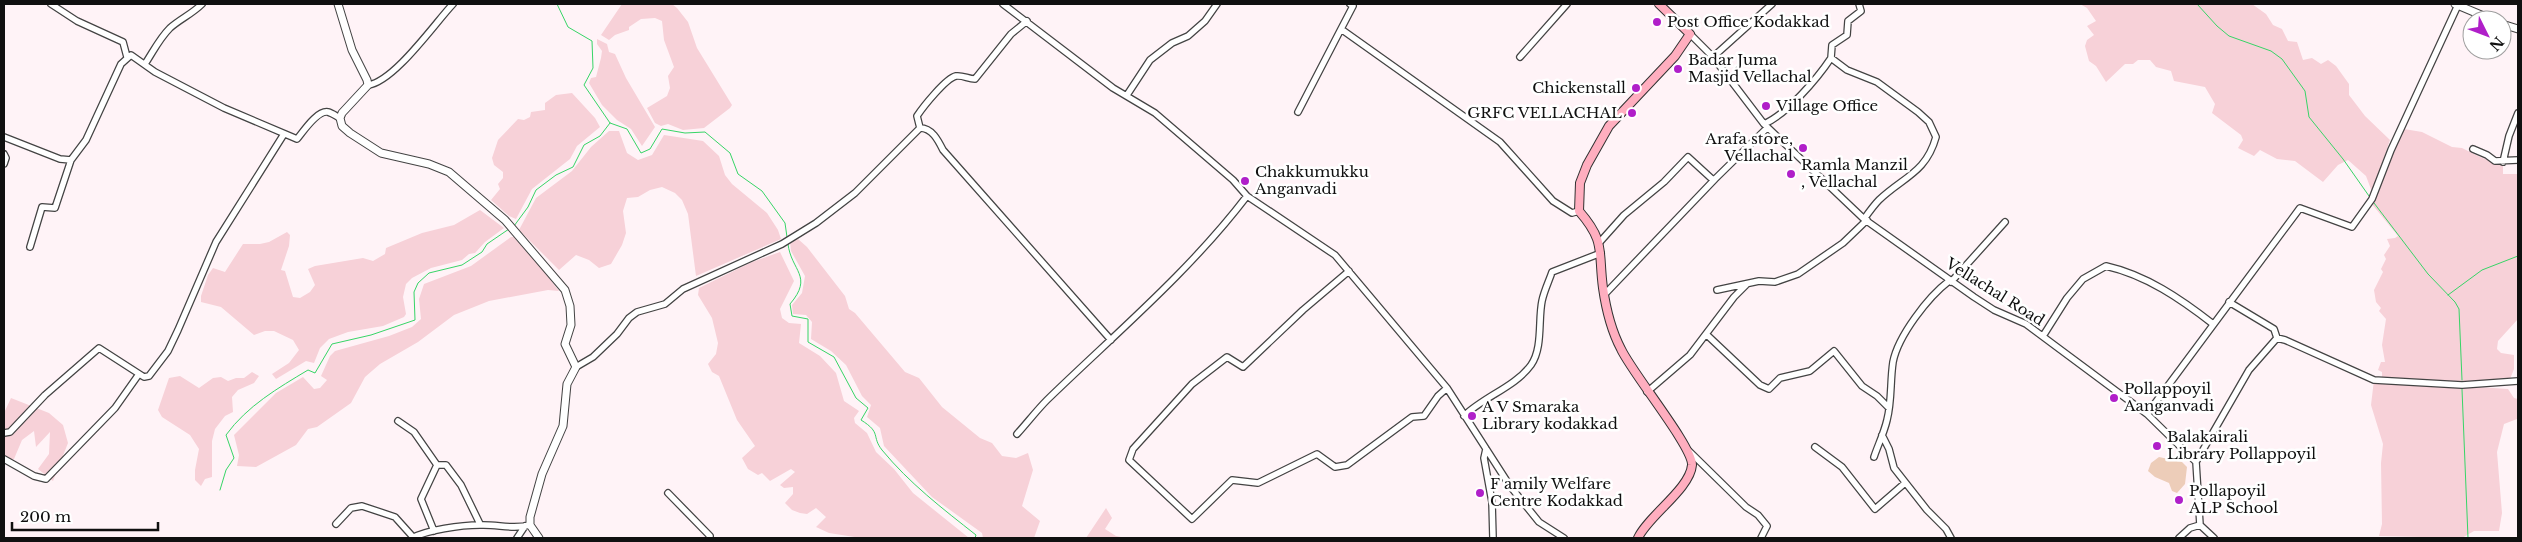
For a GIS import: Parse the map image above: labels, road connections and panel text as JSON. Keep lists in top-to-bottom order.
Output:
{
  "streets": {
    "street": ["Vellachal Road"]
  },
  "places": [
    "Post Office Kodakkad",
    "Badar Juma Masjid Vellachal",
    "Chickenstall",
    "Village Office",
    "GRFC VELLACHAL",
    "Arafa store, Vellachal",
    "Ramla Manzil , Vellachal",
    "Chakkumukku Anganvadi",
    "Pollappoyil Aanganvadi",
    "A V Smaraka Library kodakkad",
    "Balakairali Library Pollappoyil",
    "F amily Welfare Centre Kodakkad",
    "Pollapoyil ALP School"
  ],
  "scale_bar": "200 m",
  "north": "bottom right"
}
